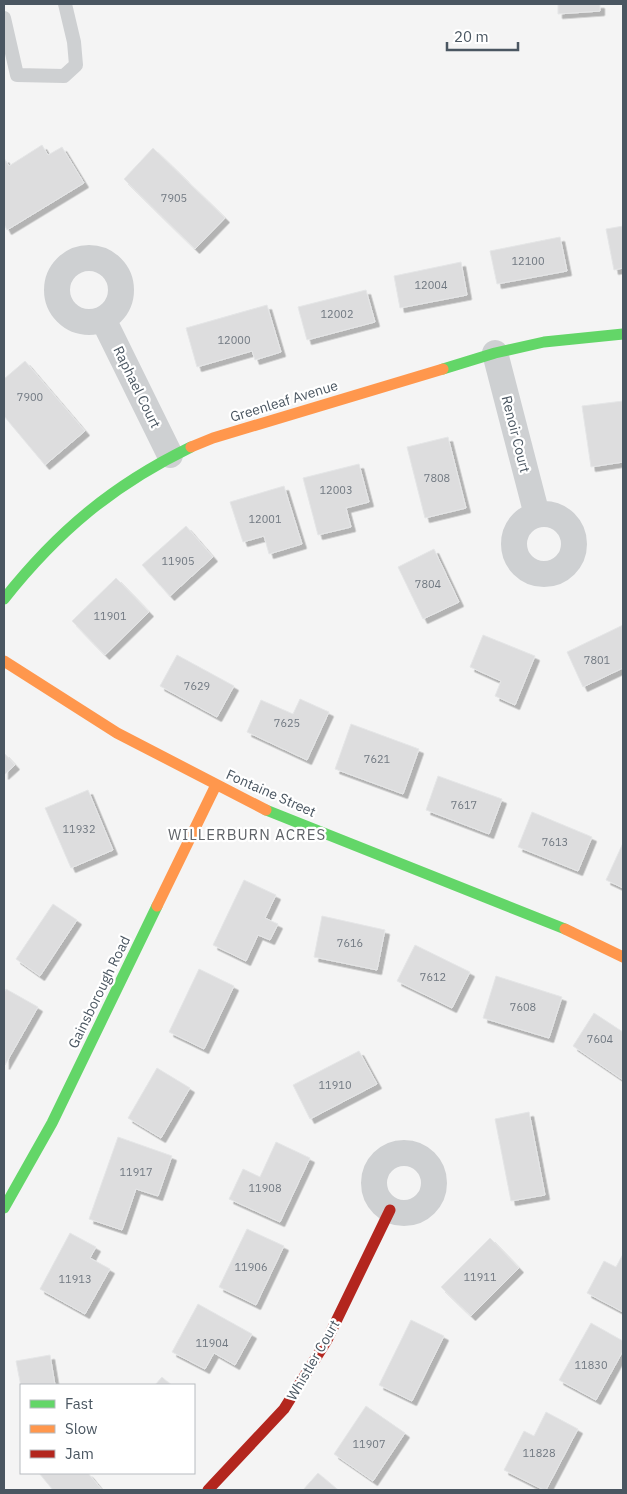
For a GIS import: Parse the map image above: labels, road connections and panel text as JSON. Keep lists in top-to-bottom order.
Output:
{
  "streets": {
    "street": [
      "Raphael Court",
      "Greenleaf Avenue",
      "Renoir Court",
      "Fontaine Street",
      "Gainsborough Road",
      "Whistler Court"
    ]
  },
  "crossings": [
    ["Raphael Court", "Greenleaf Avenue"],
    ["Greenleaf Avenue", "Renoir Court"],
    ["Fontaine Street", "Gainsborough Road"]
  ],
  "districts": ["WILLERBURN ACRES"],
  "house_numbers": [
    "7905",
    "12100",
    "12004",
    "12002",
    "12000",
    "7900",
    "7808",
    "12003",
    "12001",
    "11905",
    "7804",
    "11901",
    "7801",
    "7629",
    "7625",
    "7621",
    "7617",
    "11932",
    "7613",
    "7616",
    "7612",
    "7608",
    "7604",
    "11910",
    "11917",
    "11908",
    "11906",
    "11911",
    "11913",
    "11904",
    "11830",
    "11907",
    "11828"
  ],
  "legend": ["Fast", "Slow", "Jam"],
  "scale_bar": "20 m"
}
